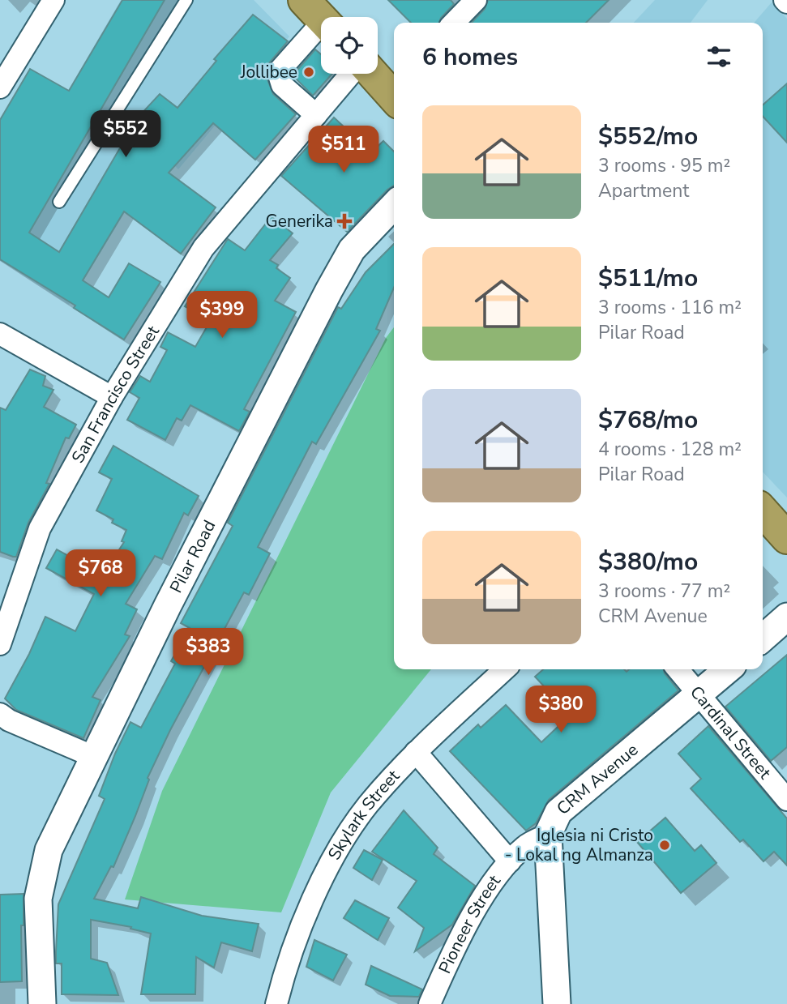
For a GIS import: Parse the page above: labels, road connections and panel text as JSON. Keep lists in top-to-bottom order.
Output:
{
  "streets": {
    "street": [
      "San Francisco Street",
      "Pilar Road",
      "Cardinal Street",
      "CRM Avenue",
      "Skylark Street",
      "Pioneer Street"
    ]
  },
  "crossings": [
    ["Cardinal Street", "CRM Avenue"],
    ["CRM Avenue", "Pioneer Street"]
  ],
  "places": {
    "other": ["Jollibee", "Iglesia ni Cristo - Lokal ng Almanza"],
    "health": ["Generika"]
  },
  "page": {
    "heading": "6 homes",
    "list": [
      {
        "name": "$552/mo",
        "note": "3 rooms · 95 m² · Apartment"
      },
      {
        "name": "$511/mo",
        "note": "3 rooms · 116 m² · Pilar Road"
      },
      {
        "name": "$768/mo",
        "note": "4 rooms · 128 m² · Pilar Road"
      },
      {
        "name": "$380/mo",
        "note": "3 rooms · 77 m² · CRM Avenue"
      }
    ],
    "price": [
      "$552",
      "$511",
      "$399",
      "$768",
      "$383",
      "$380"
    ]
  }
}
